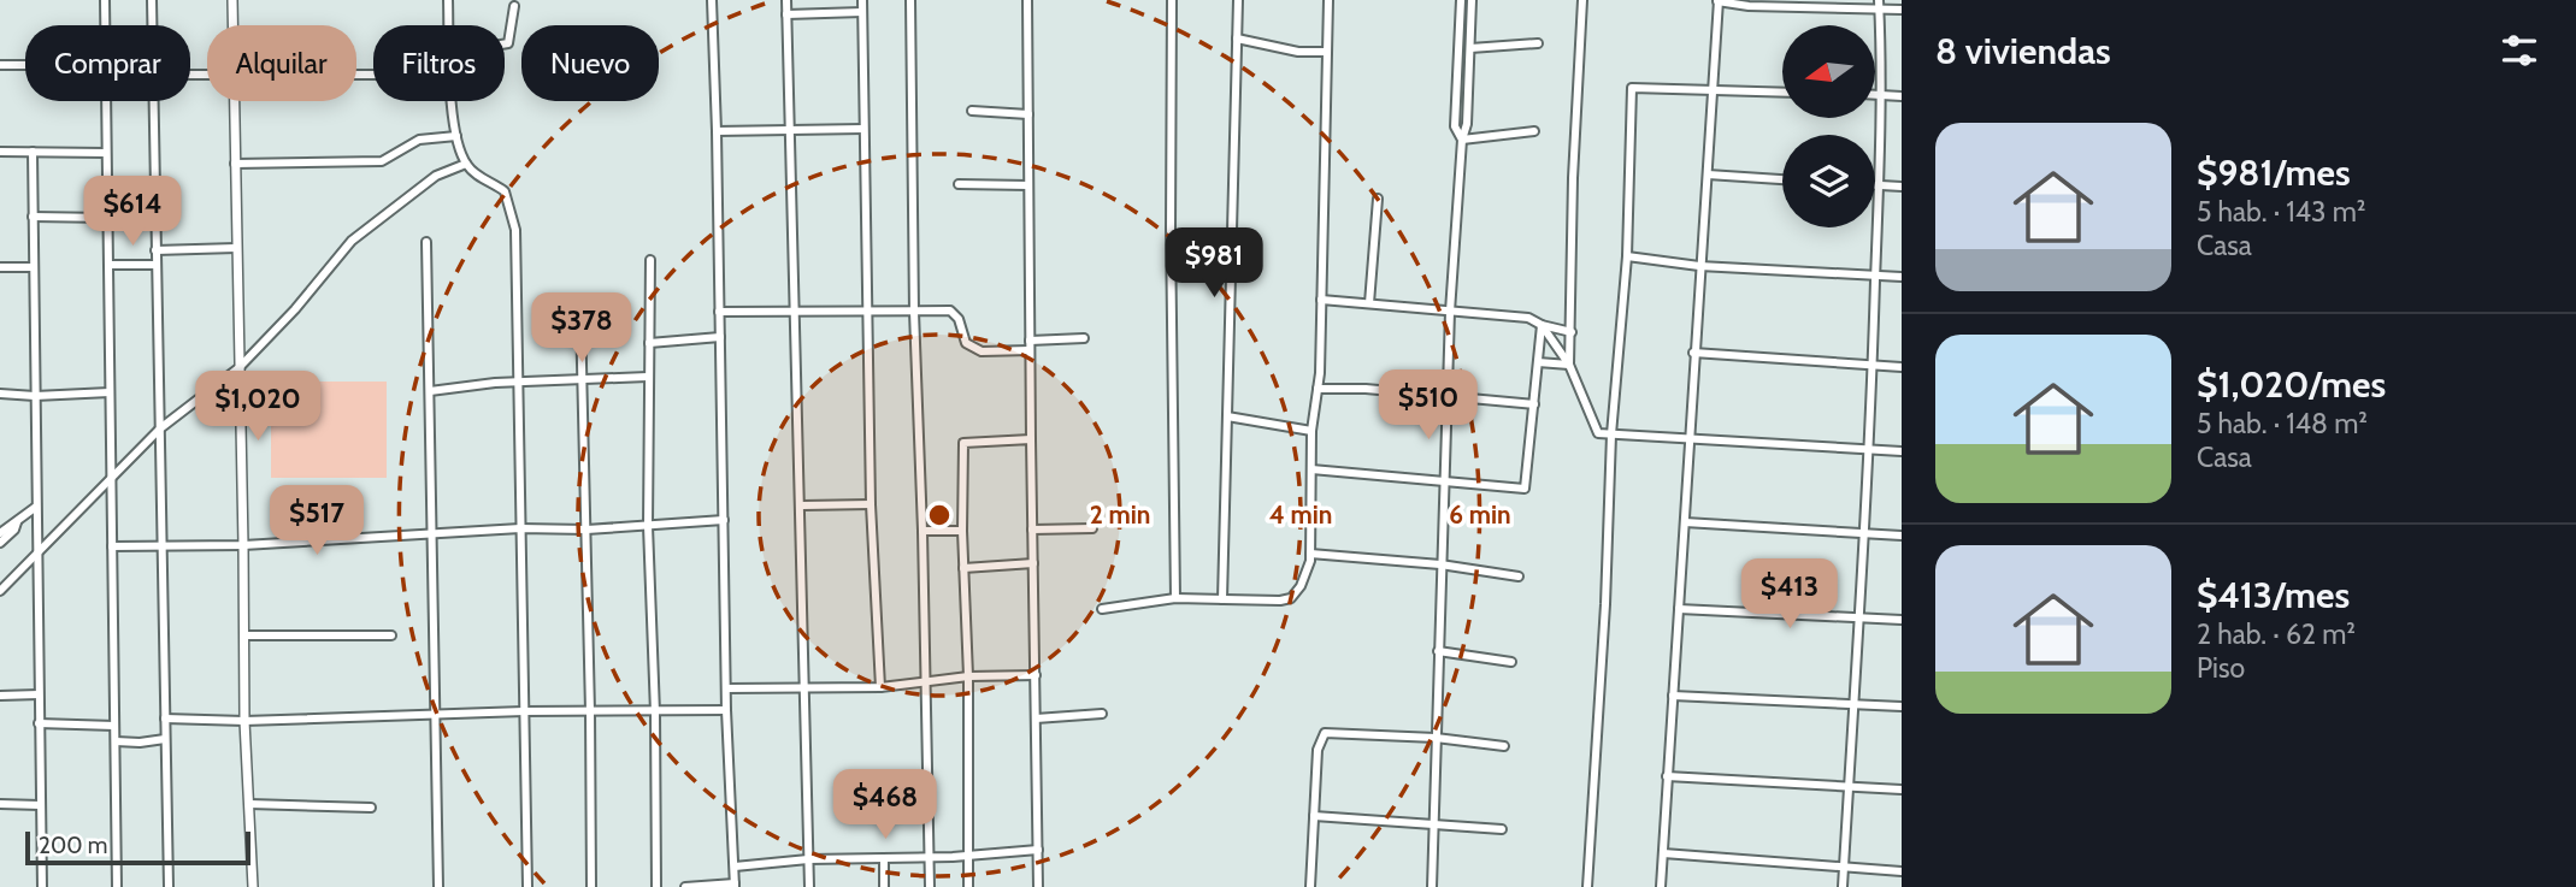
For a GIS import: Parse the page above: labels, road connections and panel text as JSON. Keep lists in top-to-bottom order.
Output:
{
  "scale_bar": "200 m",
  "north": "left",
  "page": {
    "heading": "8 viviendas",
    "chip": [
      "Comprar",
      "Alquilar",
      "Filtros",
      "Nuevo"
    ],
    "list": [
      {
        "name": "$981/mes",
        "note": "5 hab. · 143 m² · Casa"
      },
      {
        "name": "$1,020/mes",
        "note": "5 hab. · 148 m² · Casa"
      },
      {
        "name": "$413/mes",
        "note": "2 hab. · 62 m² · Piso"
      }
    ],
    "price": [
      "$614",
      "$981",
      "$378",
      "$510",
      "$1,020",
      "$517",
      "$413",
      "$468"
    ],
    "scale": "200 m"
  },
  "rings": ["2 min", "4 min", "6 min"]
}
